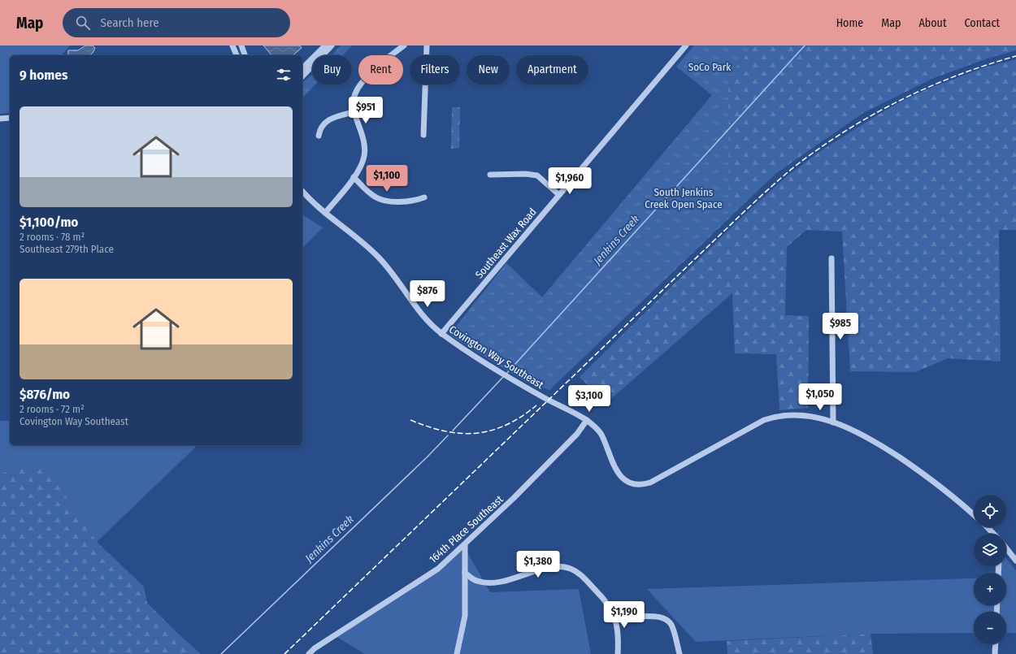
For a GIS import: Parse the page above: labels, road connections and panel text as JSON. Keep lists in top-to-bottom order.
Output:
{
  "streets": {
    "street": ["Southeast Wax Road", "Covington Way Southeast", "164th Place Southeast"]
  },
  "crossings": [
    ["Southeast Wax Road", "Covington Way Southeast"],
    ["Covington Way Southeast", "164th Place Southeast"]
  ],
  "water": ["Jenkins Creek"],
  "parks": ["SoCo Park", "South Jenkins Creek Open Space"],
  "page": {
    "header": "Map",
    "search": "Search here",
    "nav": [
      "Home",
      "Map",
      "About",
      "Contact"
    ],
    "chip": [
      "Buy",
      "Rent",
      "Filters",
      "New",
      "Apartment"
    ],
    "heading": "9 homes",
    "list": [
      {
        "name": "$1,100/mo",
        "note": "2 rooms · 78 m² · Southeast 279th Place"
      },
      {
        "name": "$876/mo",
        "note": "2 rooms · 72 m² · Covington Way Southeast"
      }
    ],
    "price": [
      "$951",
      "$1,100",
      "$1,960",
      "$876",
      "$985",
      "$1,050",
      "$3,100",
      "$1,380",
      "$1,190"
    ],
    "map_buttons": ["+", "−"]
  }
}
